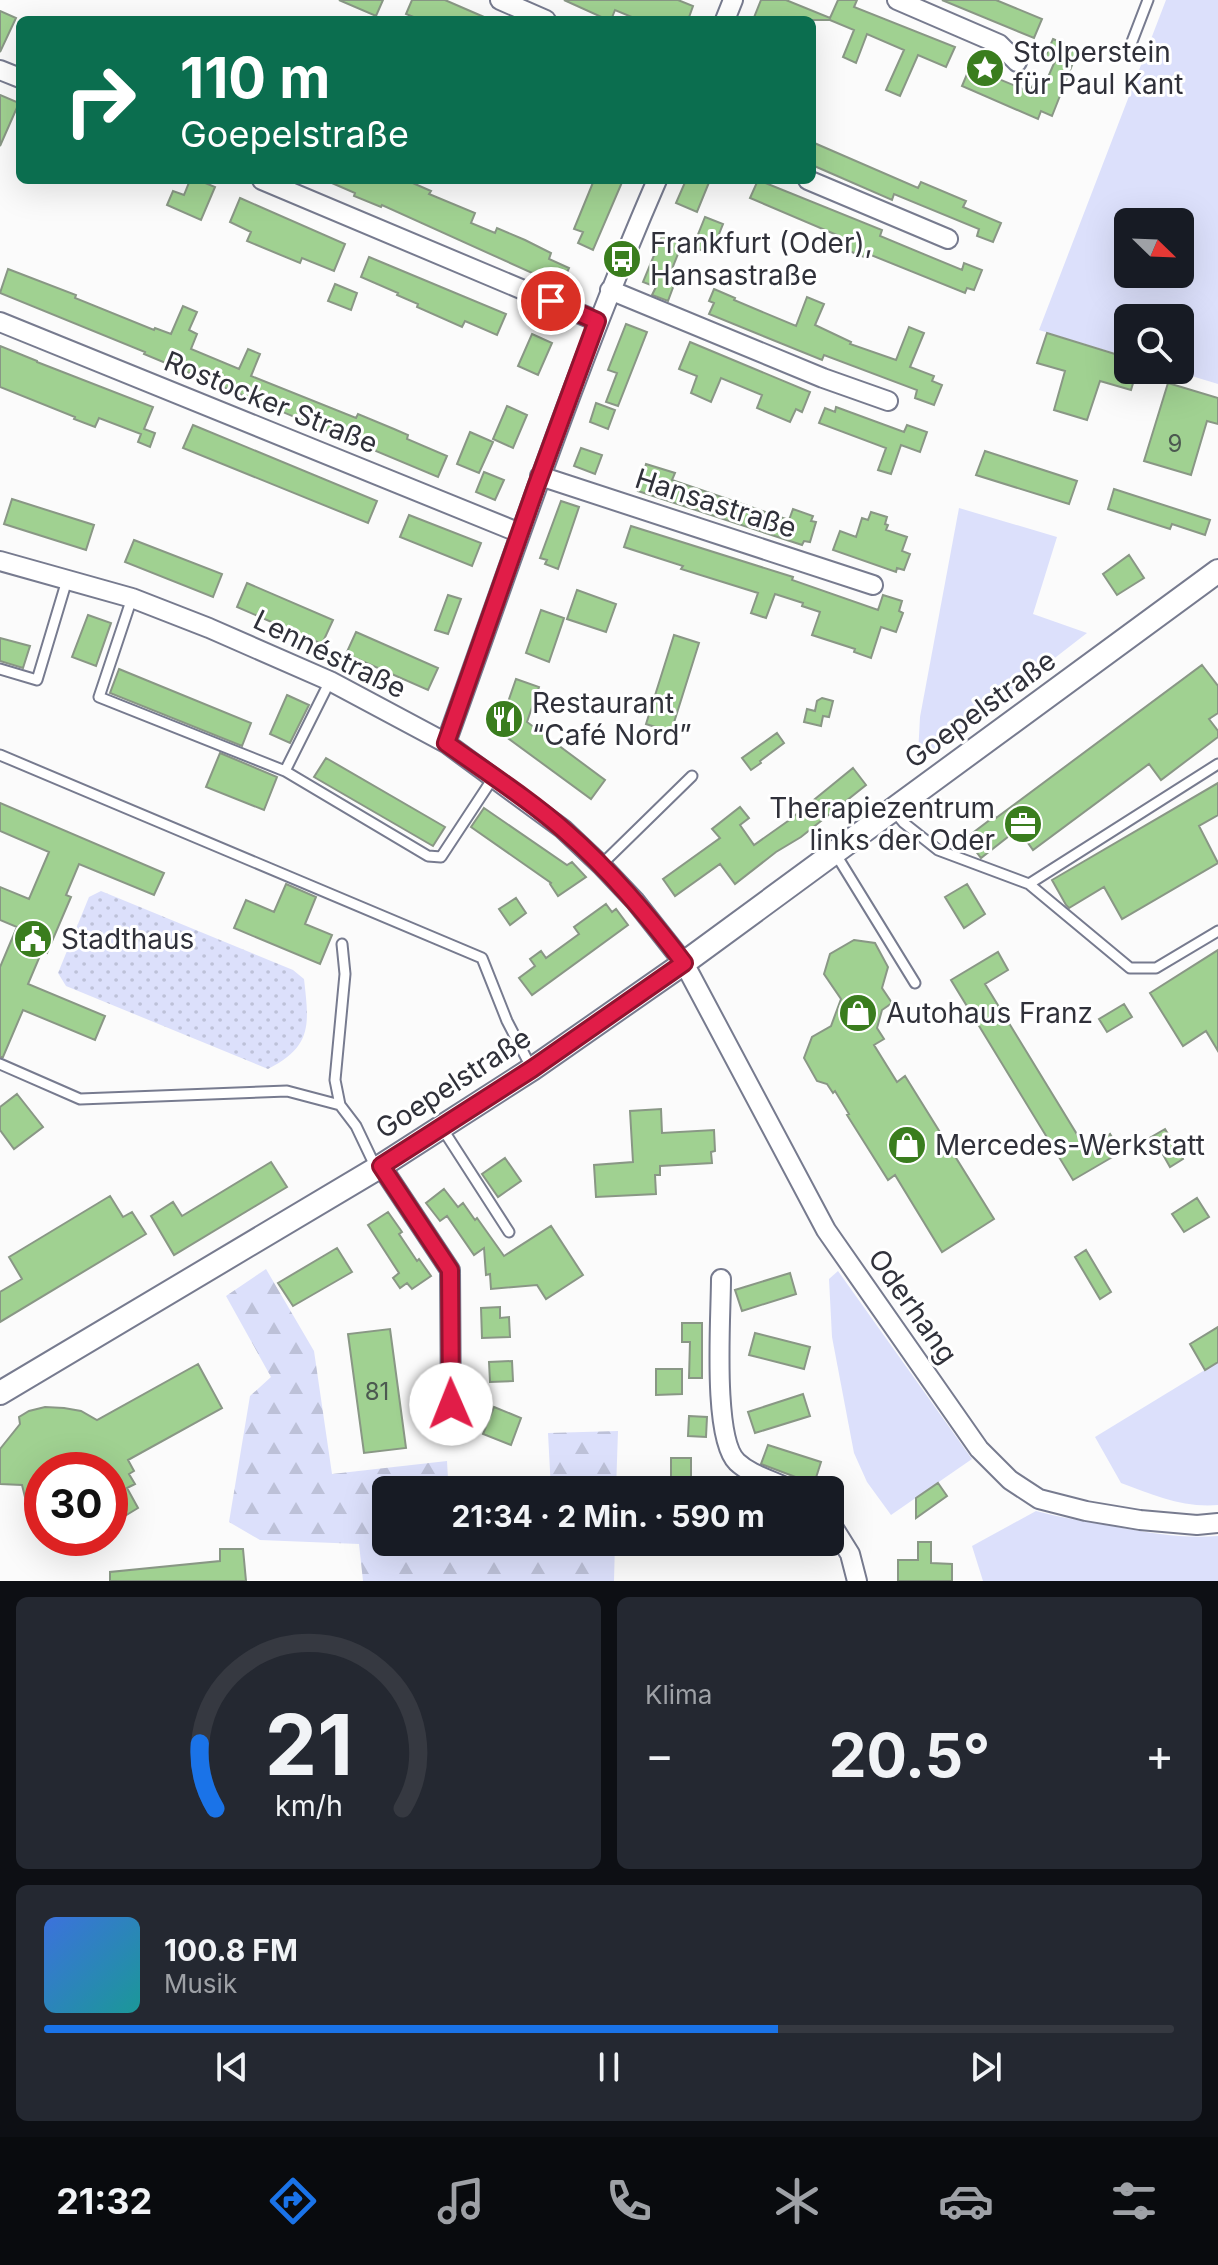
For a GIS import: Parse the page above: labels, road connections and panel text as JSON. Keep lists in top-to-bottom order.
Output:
{
  "streets": {
    "street": [
      "Rostocker Straße",
      "Hansastraße",
      "Lennéstraße",
      "Goepelstraße",
      "Oderhang"
    ]
  },
  "crossings": [
    ["Lennéstraße", "Goepelstraße"],
    ["Lennéstraße", "Oderhang"],
    ["Goepelstraße", "Oderhang"]
  ],
  "places": {
    "place": ["Stolperstein für Paul Kant"],
    "bus stop": ["Frankfurt (Oder), Hansastraße"],
    "restaurant": ["Restaurant “Café Nord”"],
    "office": ["Therapiezentrum links der Oder"],
    "public building": ["Stadthaus"],
    "shop": ["Autohaus Franz", "Mercedes-Werkstatt"]
  },
  "house_numbers": ["9", "81"],
  "north": "bottom right",
  "page": {
    "turn": ["110 m", "Goepelstraße"],
    "limit": "30",
    "trip": "21:34 · 2 Min. · 590 m",
    "tile": "Klima",
    "heat": ["−", "20.5°", "+"],
    "song": ["100.8 FM", "Musik"],
    "tabs": "21:32",
    "gauge": ["21", "km/h"]
  }
}
